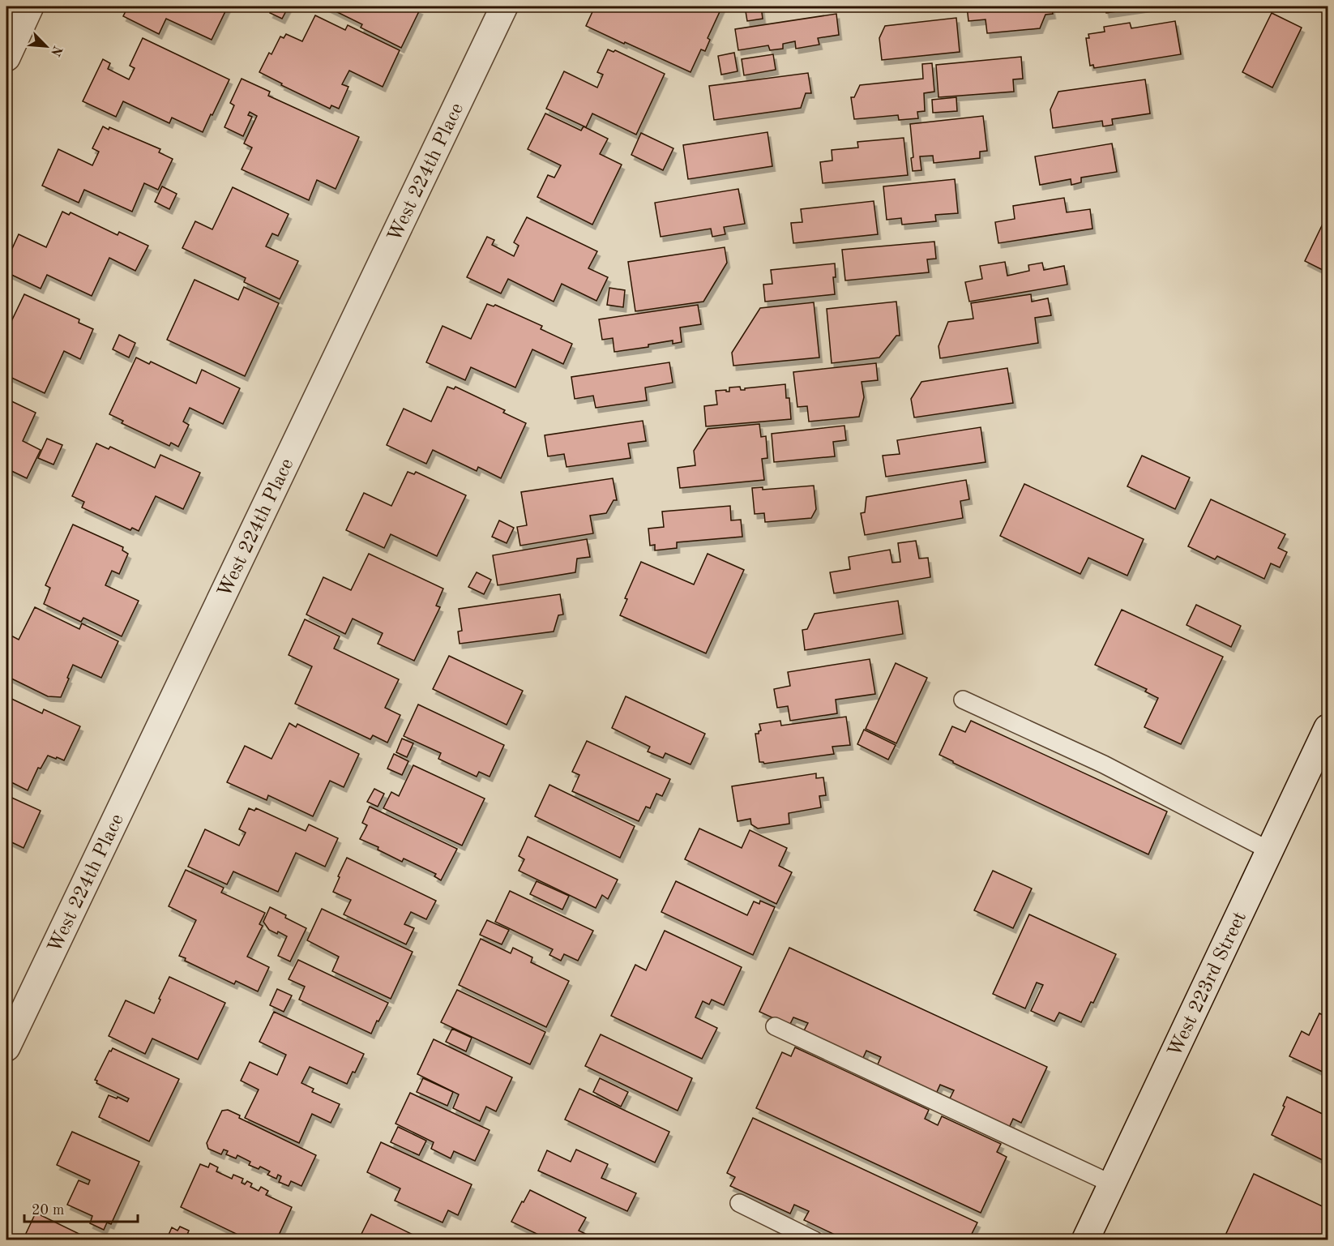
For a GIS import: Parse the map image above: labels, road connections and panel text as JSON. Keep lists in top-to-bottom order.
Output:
{
  "streets": {
    "street": ["West 224th Place", "West 223rd Street"]
  },
  "scale_bar": "20 m",
  "north": "bottom right"
}
